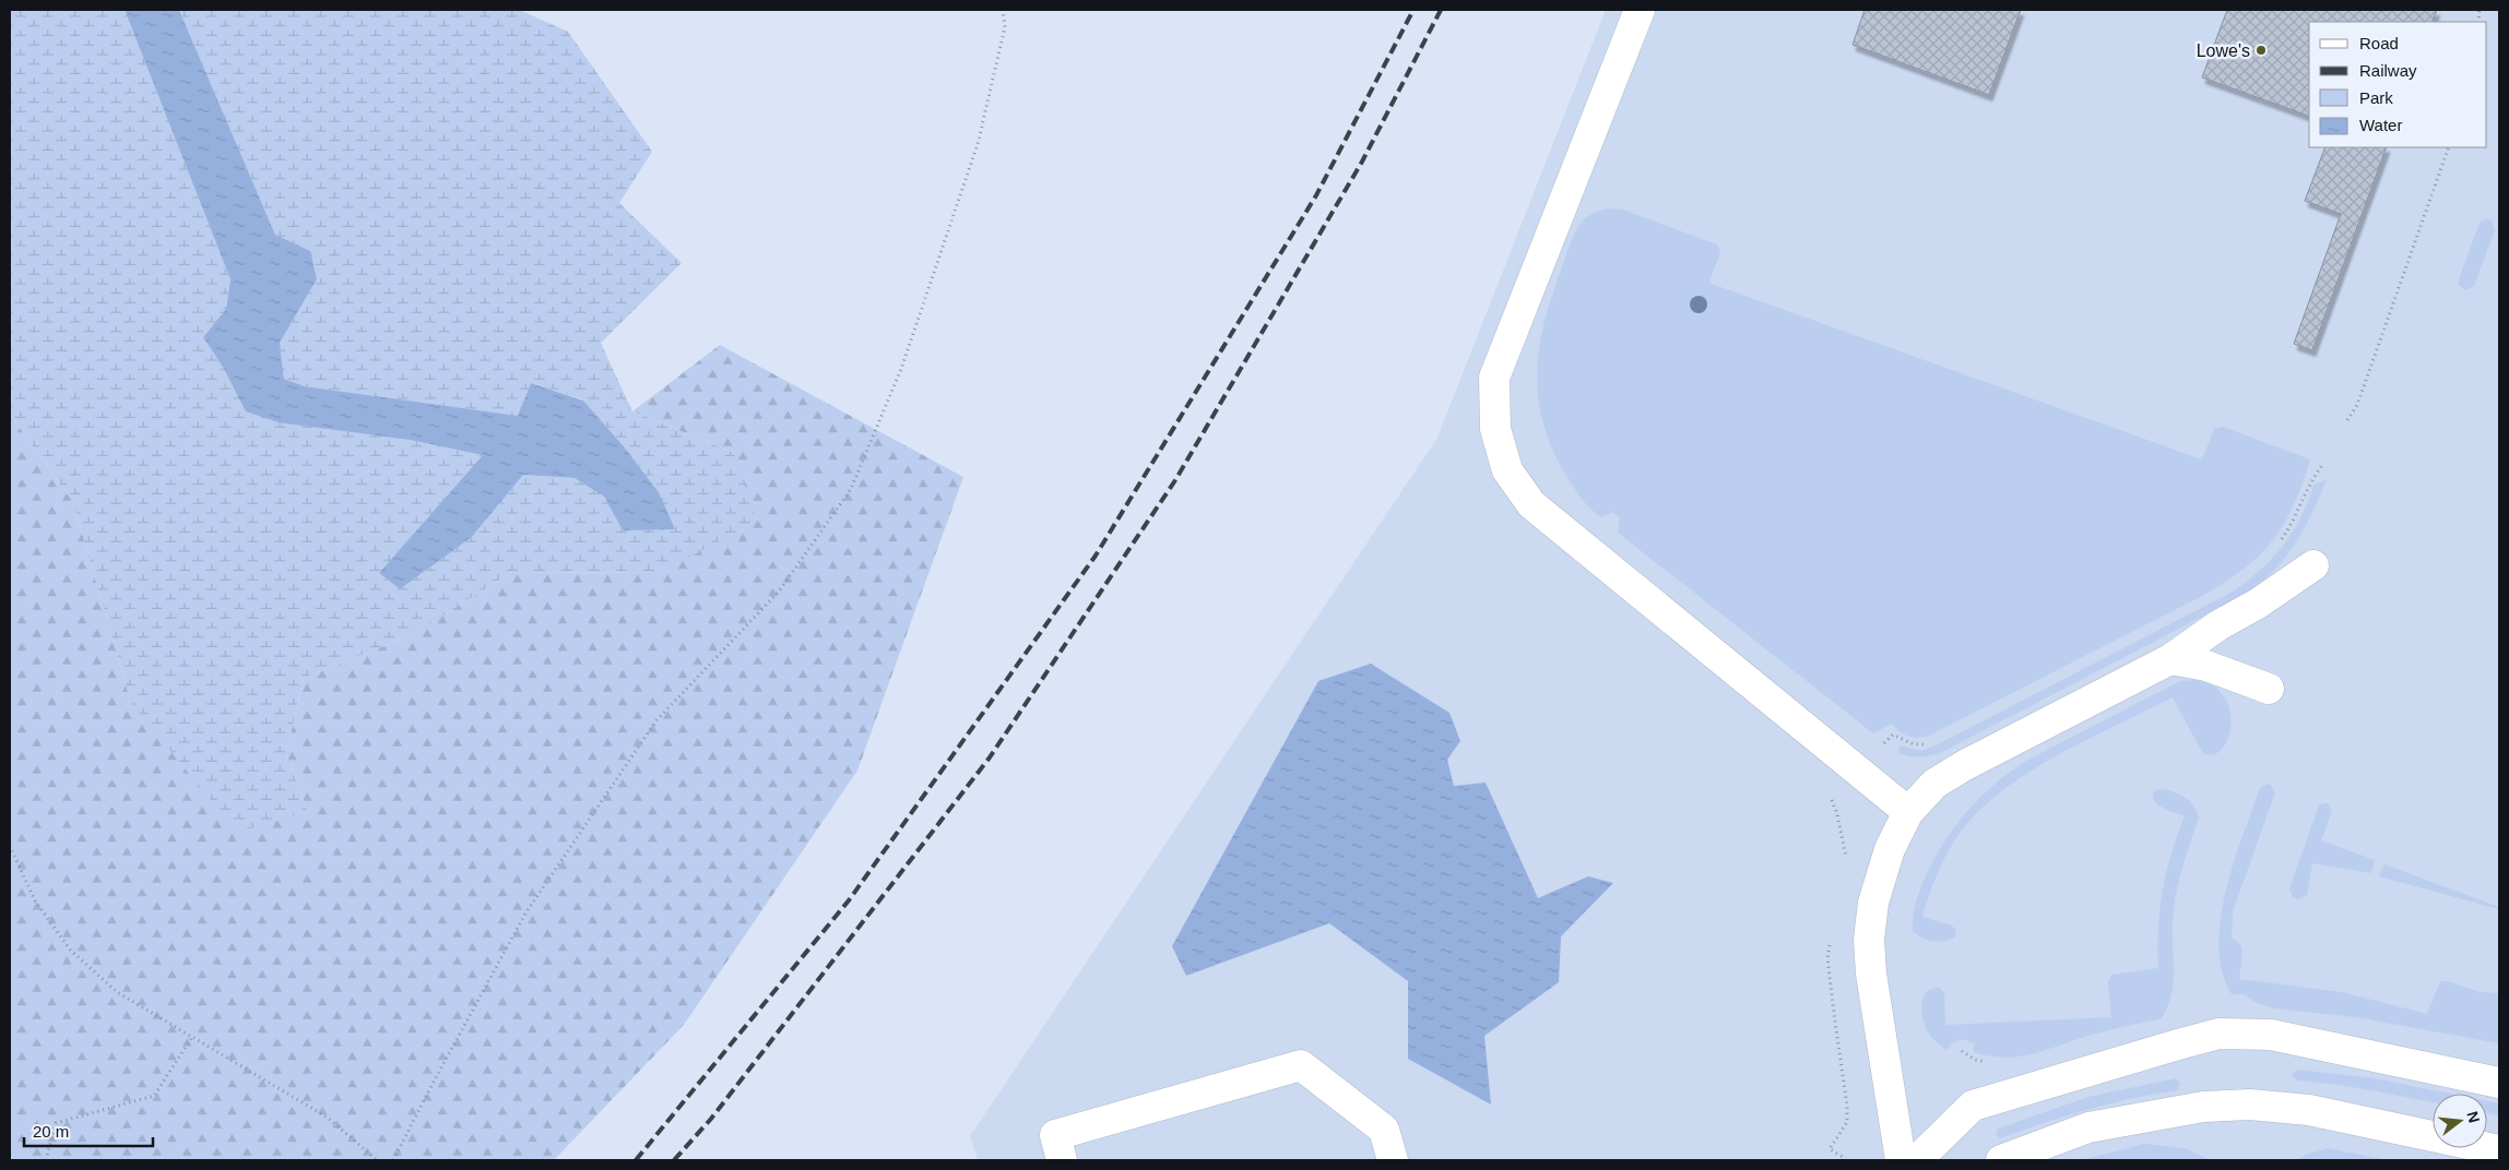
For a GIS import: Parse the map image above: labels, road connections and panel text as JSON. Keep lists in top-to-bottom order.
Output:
{
  "places": ["Lowe's"],
  "legend": [
    "Road",
    "Railway",
    "Park",
    "Water"
  ],
  "scale_bar": "20 m",
  "north": "right"
}
